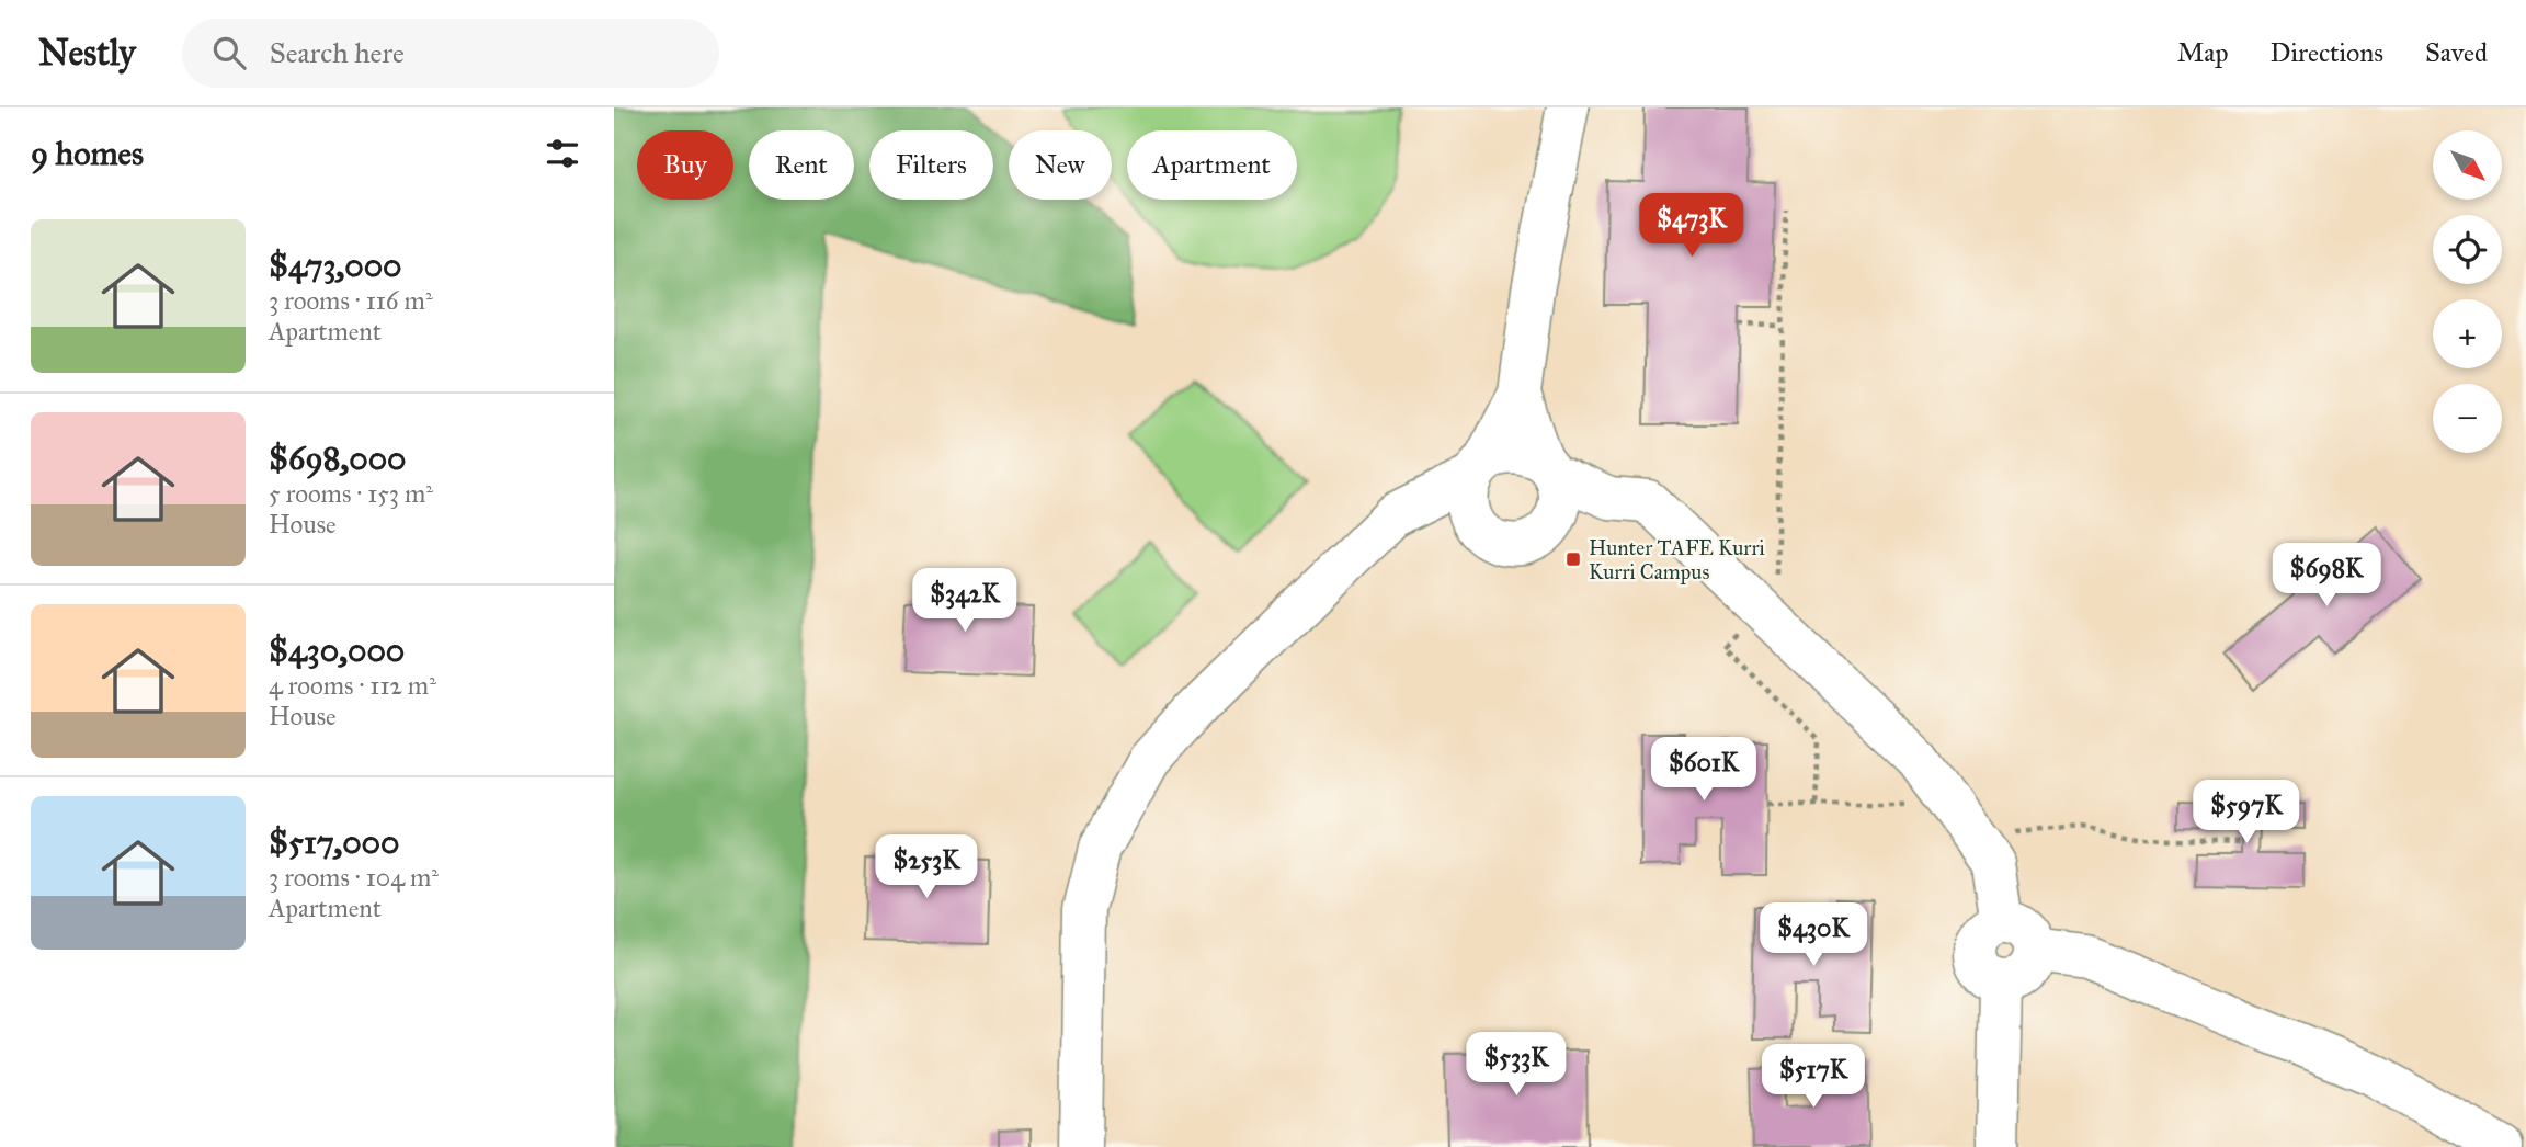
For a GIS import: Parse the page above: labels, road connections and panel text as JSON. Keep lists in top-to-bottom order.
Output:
{
  "places": {
    "transit": ["Hunter TAFE Kurri Kurri Campus"]
  },
  "north": "bottom right",
  "page": {
    "header": "Nestly",
    "search": "Search here",
    "nav": ["Map", "Directions", "Saved"],
    "heading": "9 homes",
    "map_buttons": ["+", "−"],
    "chip": [
      "Buy",
      "Rent",
      "Filters",
      "New",
      "Apartment"
    ],
    "price": [
      "$473K",
      "$698K",
      "$342K",
      "$601K",
      "$597K",
      "$253K",
      "$430K",
      "$533K",
      "$517K"
    ],
    "list": [
      {
        "name": "$473,000",
        "note": "3 rooms · 116 m² · Apartment"
      },
      {
        "name": "$698,000",
        "note": "5 rooms · 153 m² · House"
      },
      {
        "name": "$430,000",
        "note": "4 rooms · 112 m² · House"
      },
      {
        "name": "$517,000",
        "note": "3 rooms · 104 m² · Apartment"
      }
    ]
  }
}
